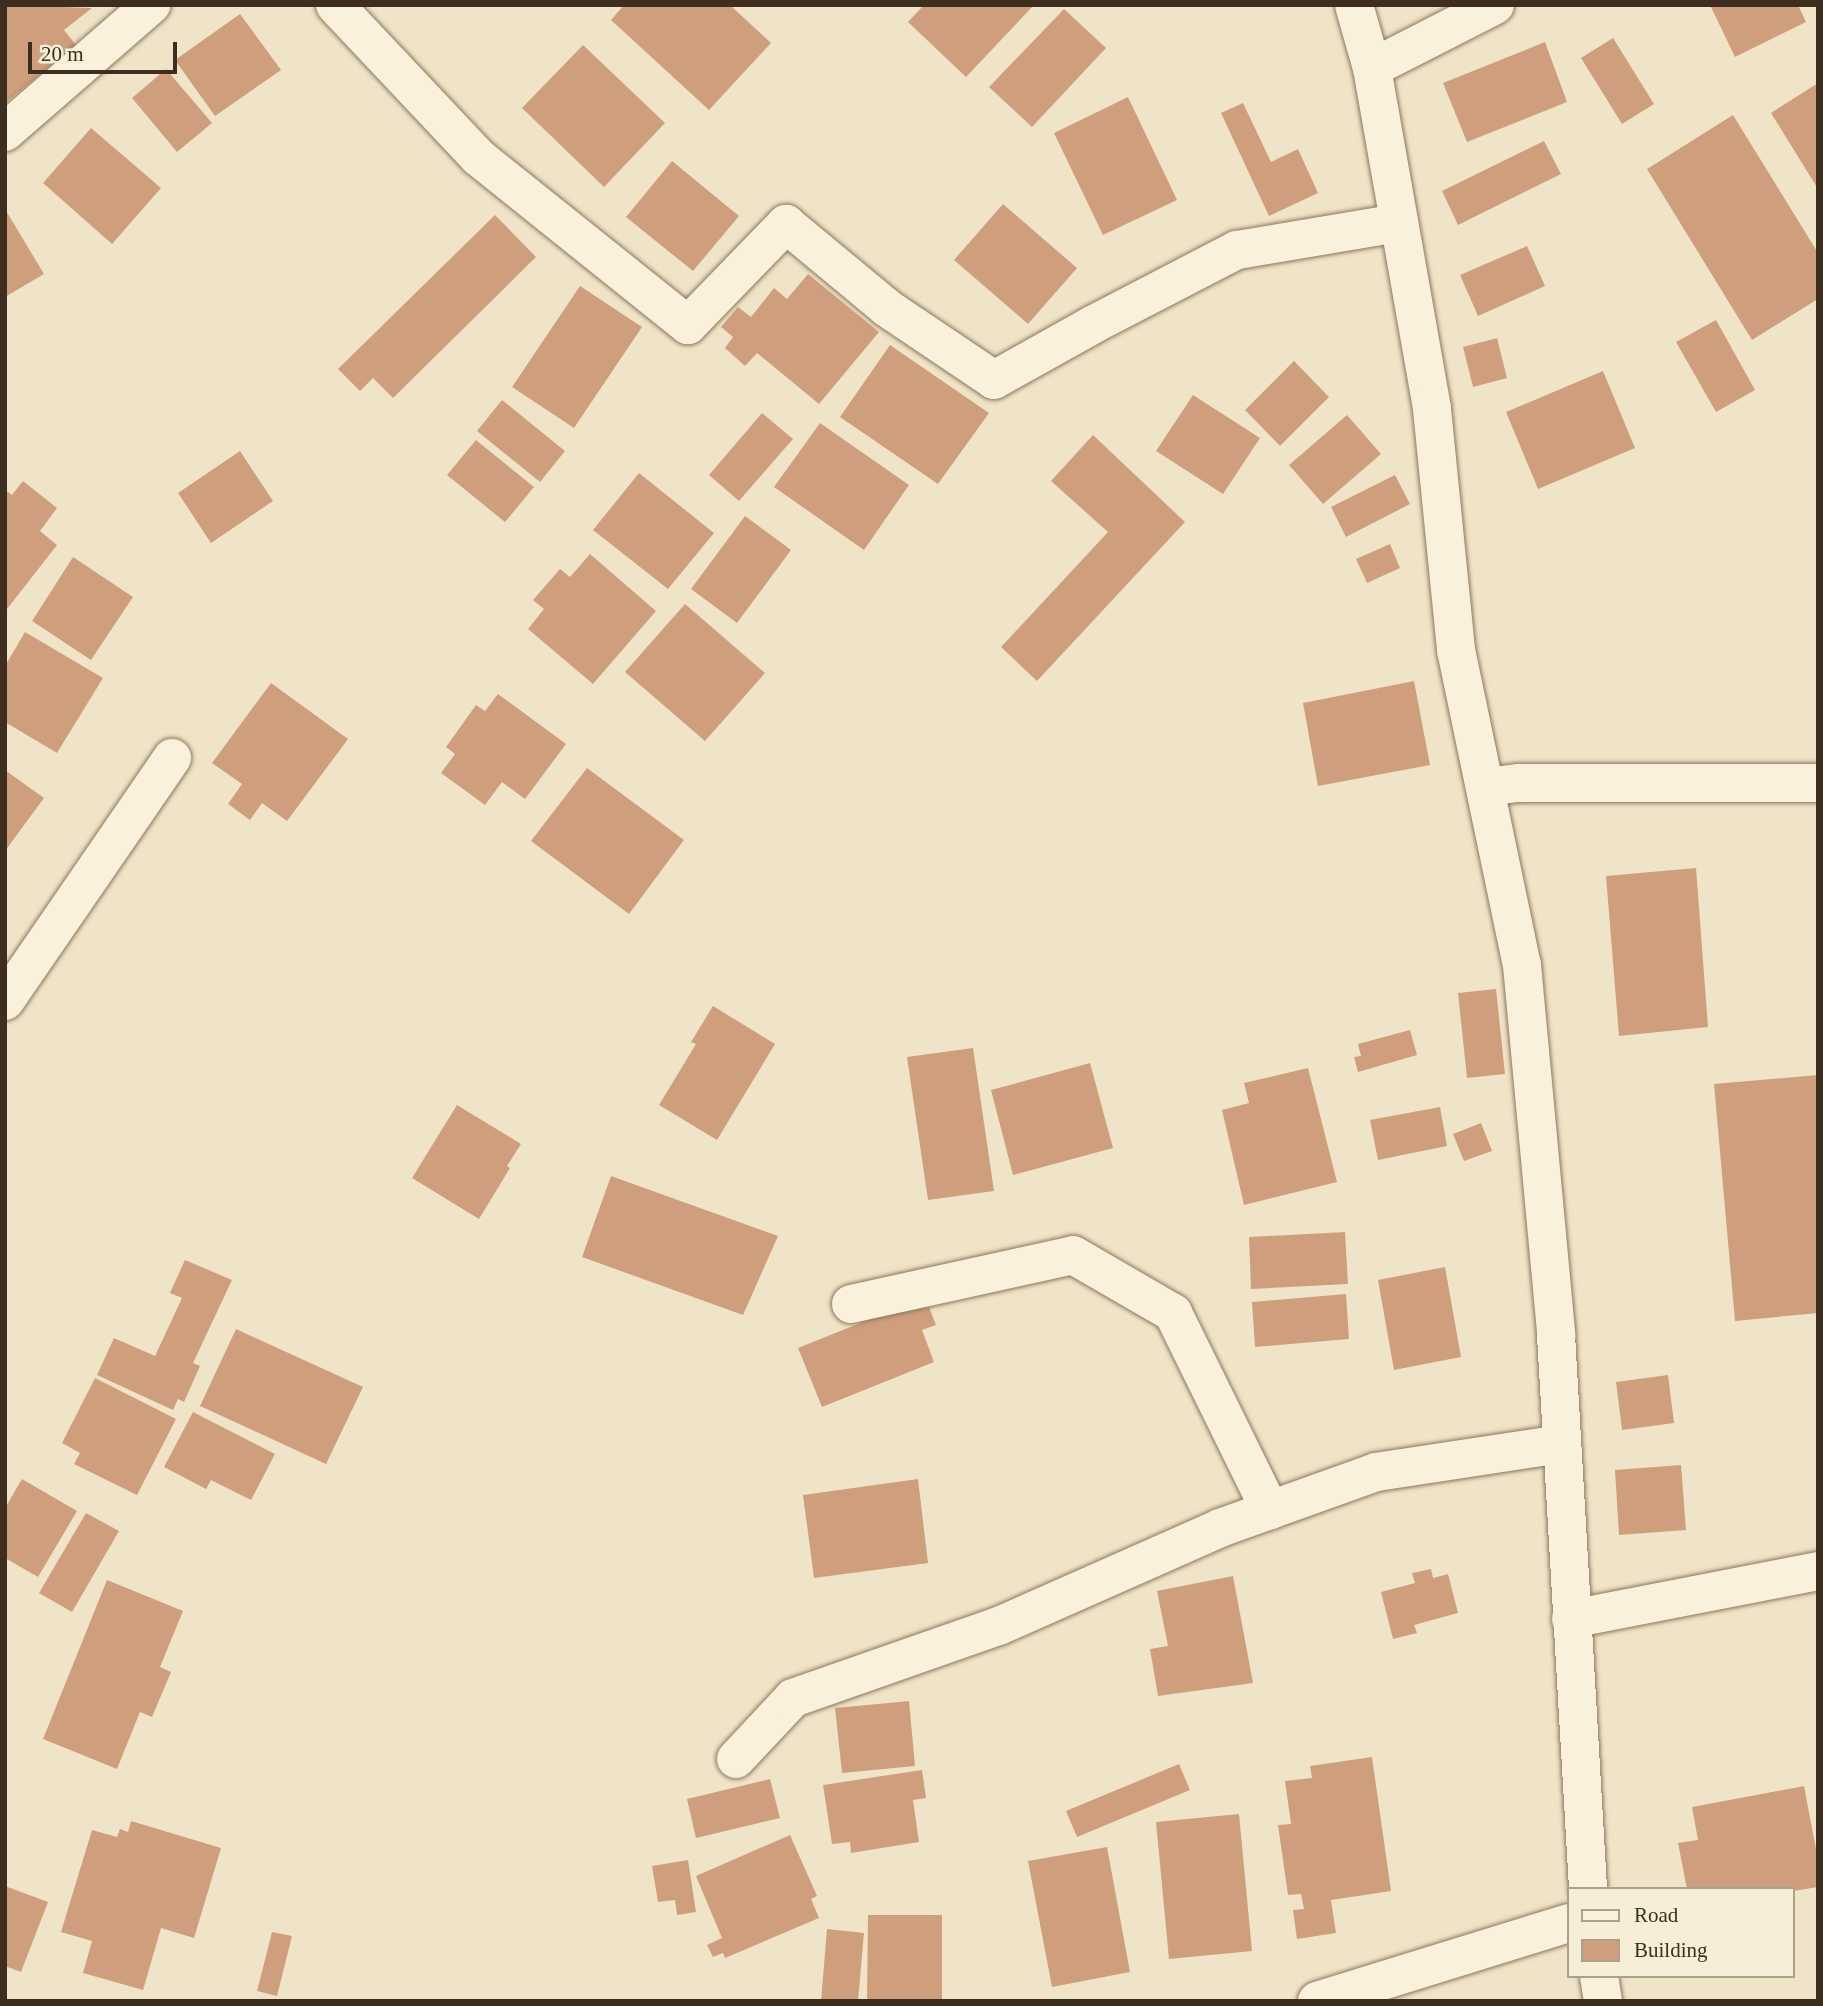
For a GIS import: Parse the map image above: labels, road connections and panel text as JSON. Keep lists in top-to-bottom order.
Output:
{
  "legend": ["Road", "Building"],
  "scale_bar": "20 m"
}
